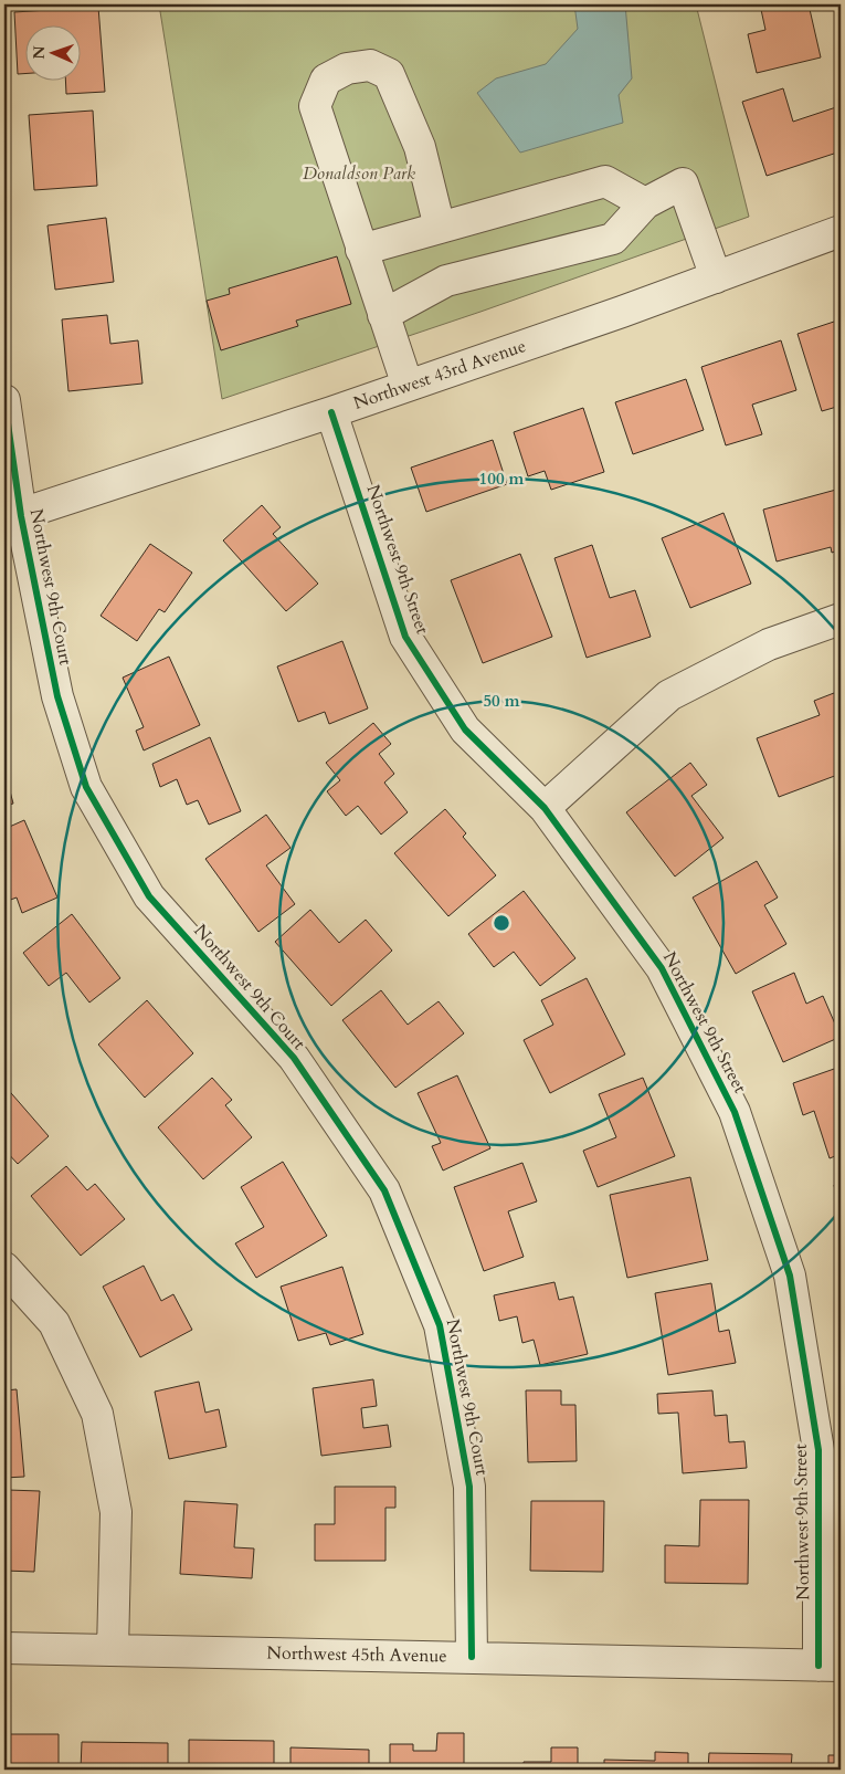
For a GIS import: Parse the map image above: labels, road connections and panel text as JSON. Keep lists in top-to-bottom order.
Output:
{
  "streets": {
    "street": [
      "Northwest 43rd Avenue",
      "Northwest 9th Street",
      "Northwest 9th Court",
      "Northwest 45th Avenue"
    ]
  },
  "crossings": [
    ["Northwest 43rd Avenue", "Northwest 9th Street"],
    ["Northwest 43rd Avenue", "Northwest 9th Court"],
    ["Northwest 9th Street", "Northwest 45th Avenue"],
    ["Northwest 9th Court", "Northwest 45th Avenue"]
  ],
  "parks": ["Donaldson Park"],
  "north": "left",
  "rings": ["100 m", "50 m"]
}
